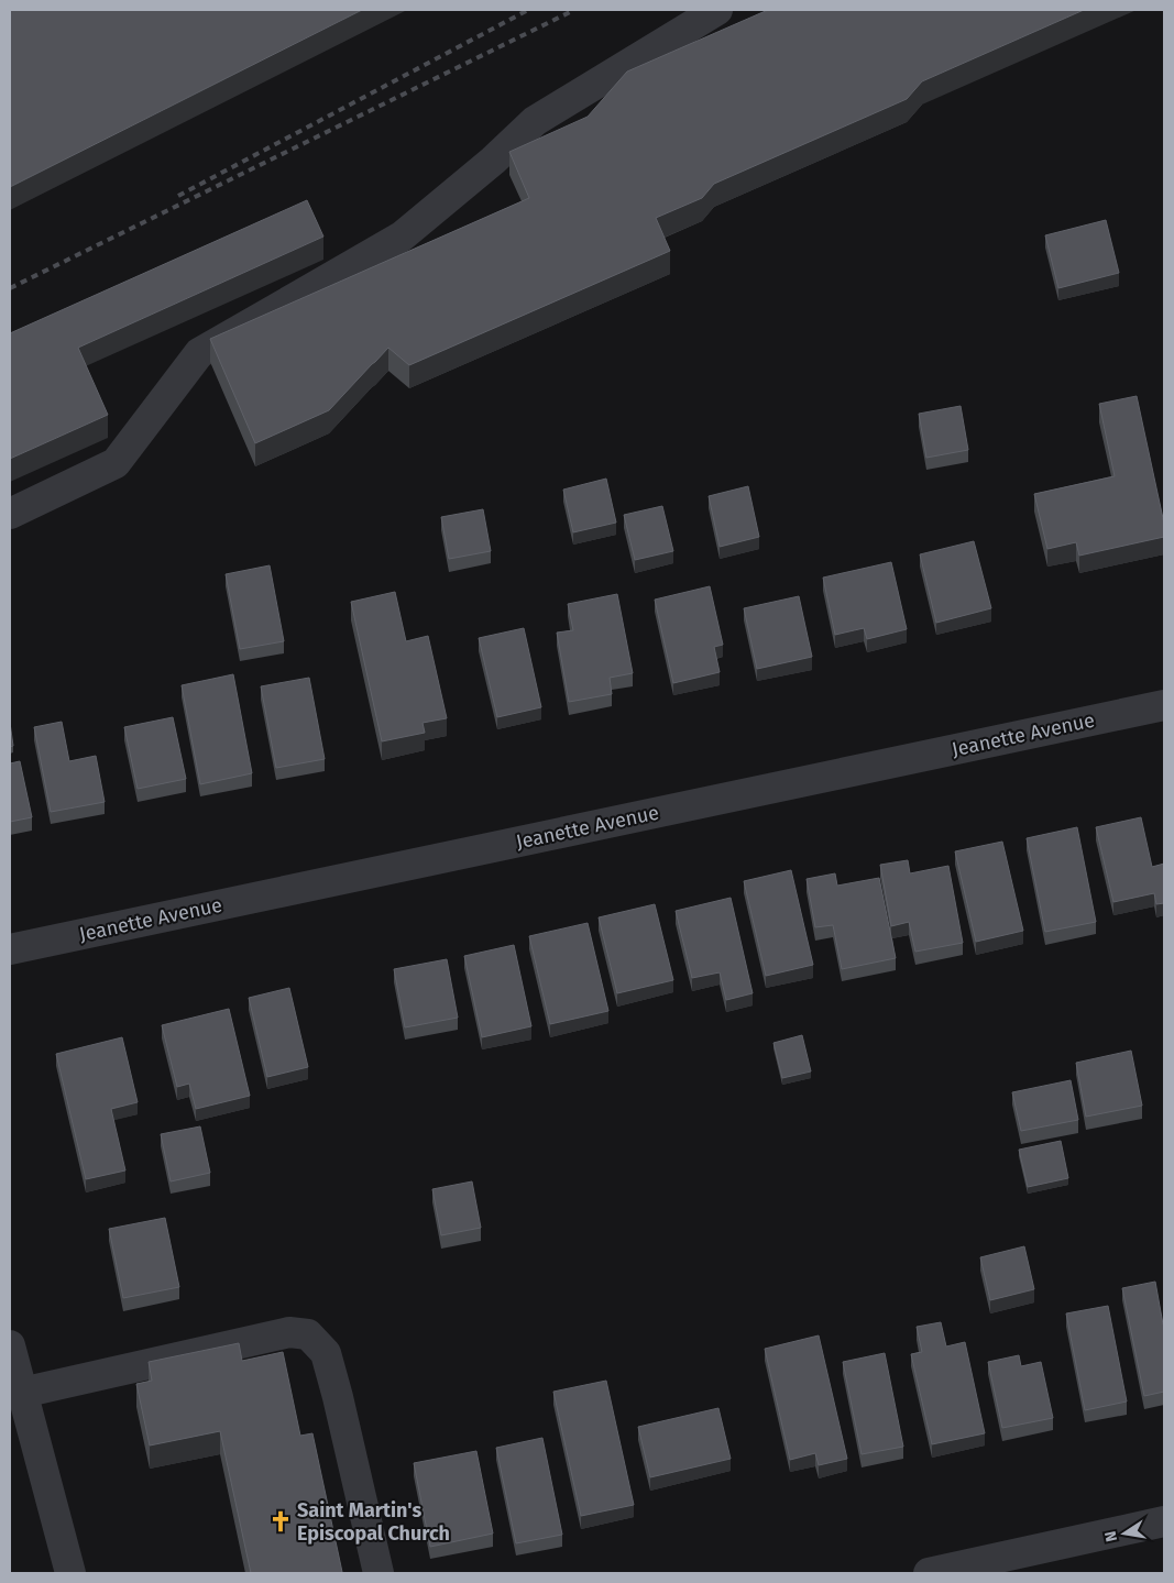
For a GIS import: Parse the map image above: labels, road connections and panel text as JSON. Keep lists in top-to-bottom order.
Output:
{
  "streets": {
    "street": ["Jeanette Avenue"]
  },
  "places": {
    "church": ["Saint Martin's Episcopal Church"]
  },
  "north": "left"
}
